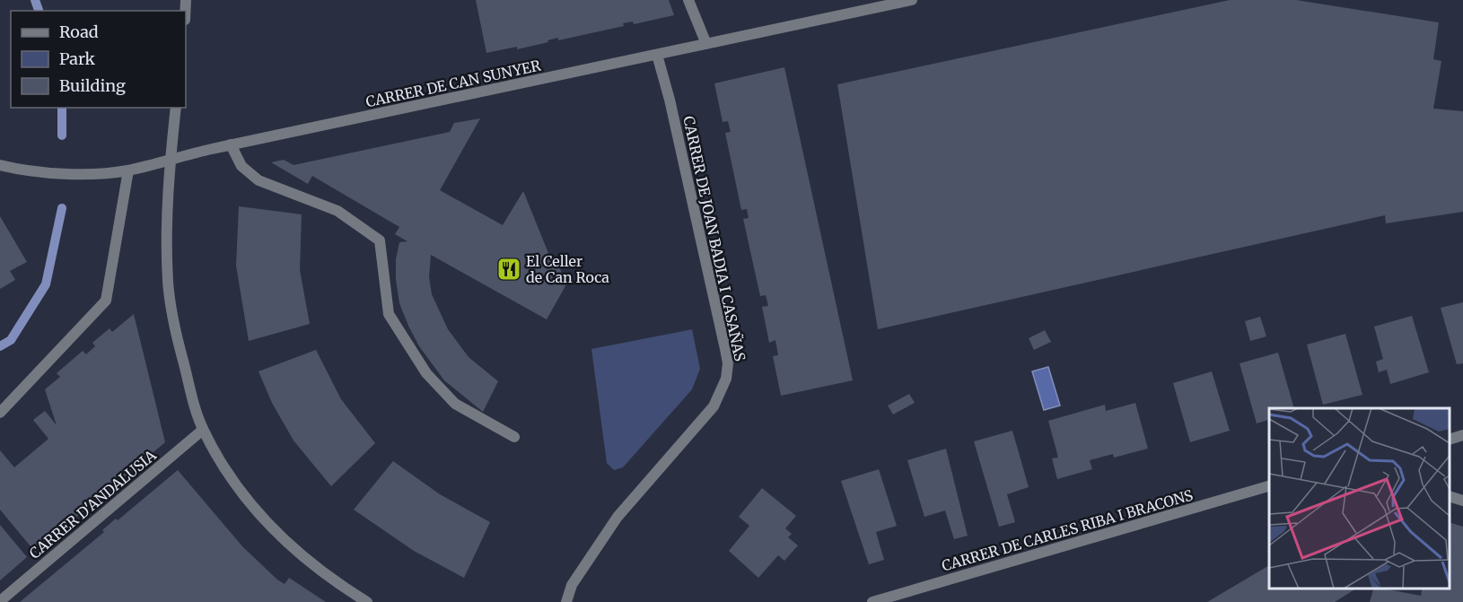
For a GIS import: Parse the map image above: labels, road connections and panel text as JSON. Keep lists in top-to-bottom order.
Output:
{
  "streets": {
    "street": [
      "CARRER DE CAN SUNYER",
      "CARRER DE JOAN BADIA I CASAÑAS",
      "CARRER D'ANDALUSIA",
      "CARRER DE CARLES RIBA I BRACONS"
    ]
  },
  "crossings": [
    ["CARRER DE CAN SUNYER", "CARRER DE JOAN BADIA I CASAÑAS"]
  ],
  "places": {
    "restaurant": ["El Celler de Can Roca"]
  },
  "legend": ["Road", "Park", "Building"]
}
